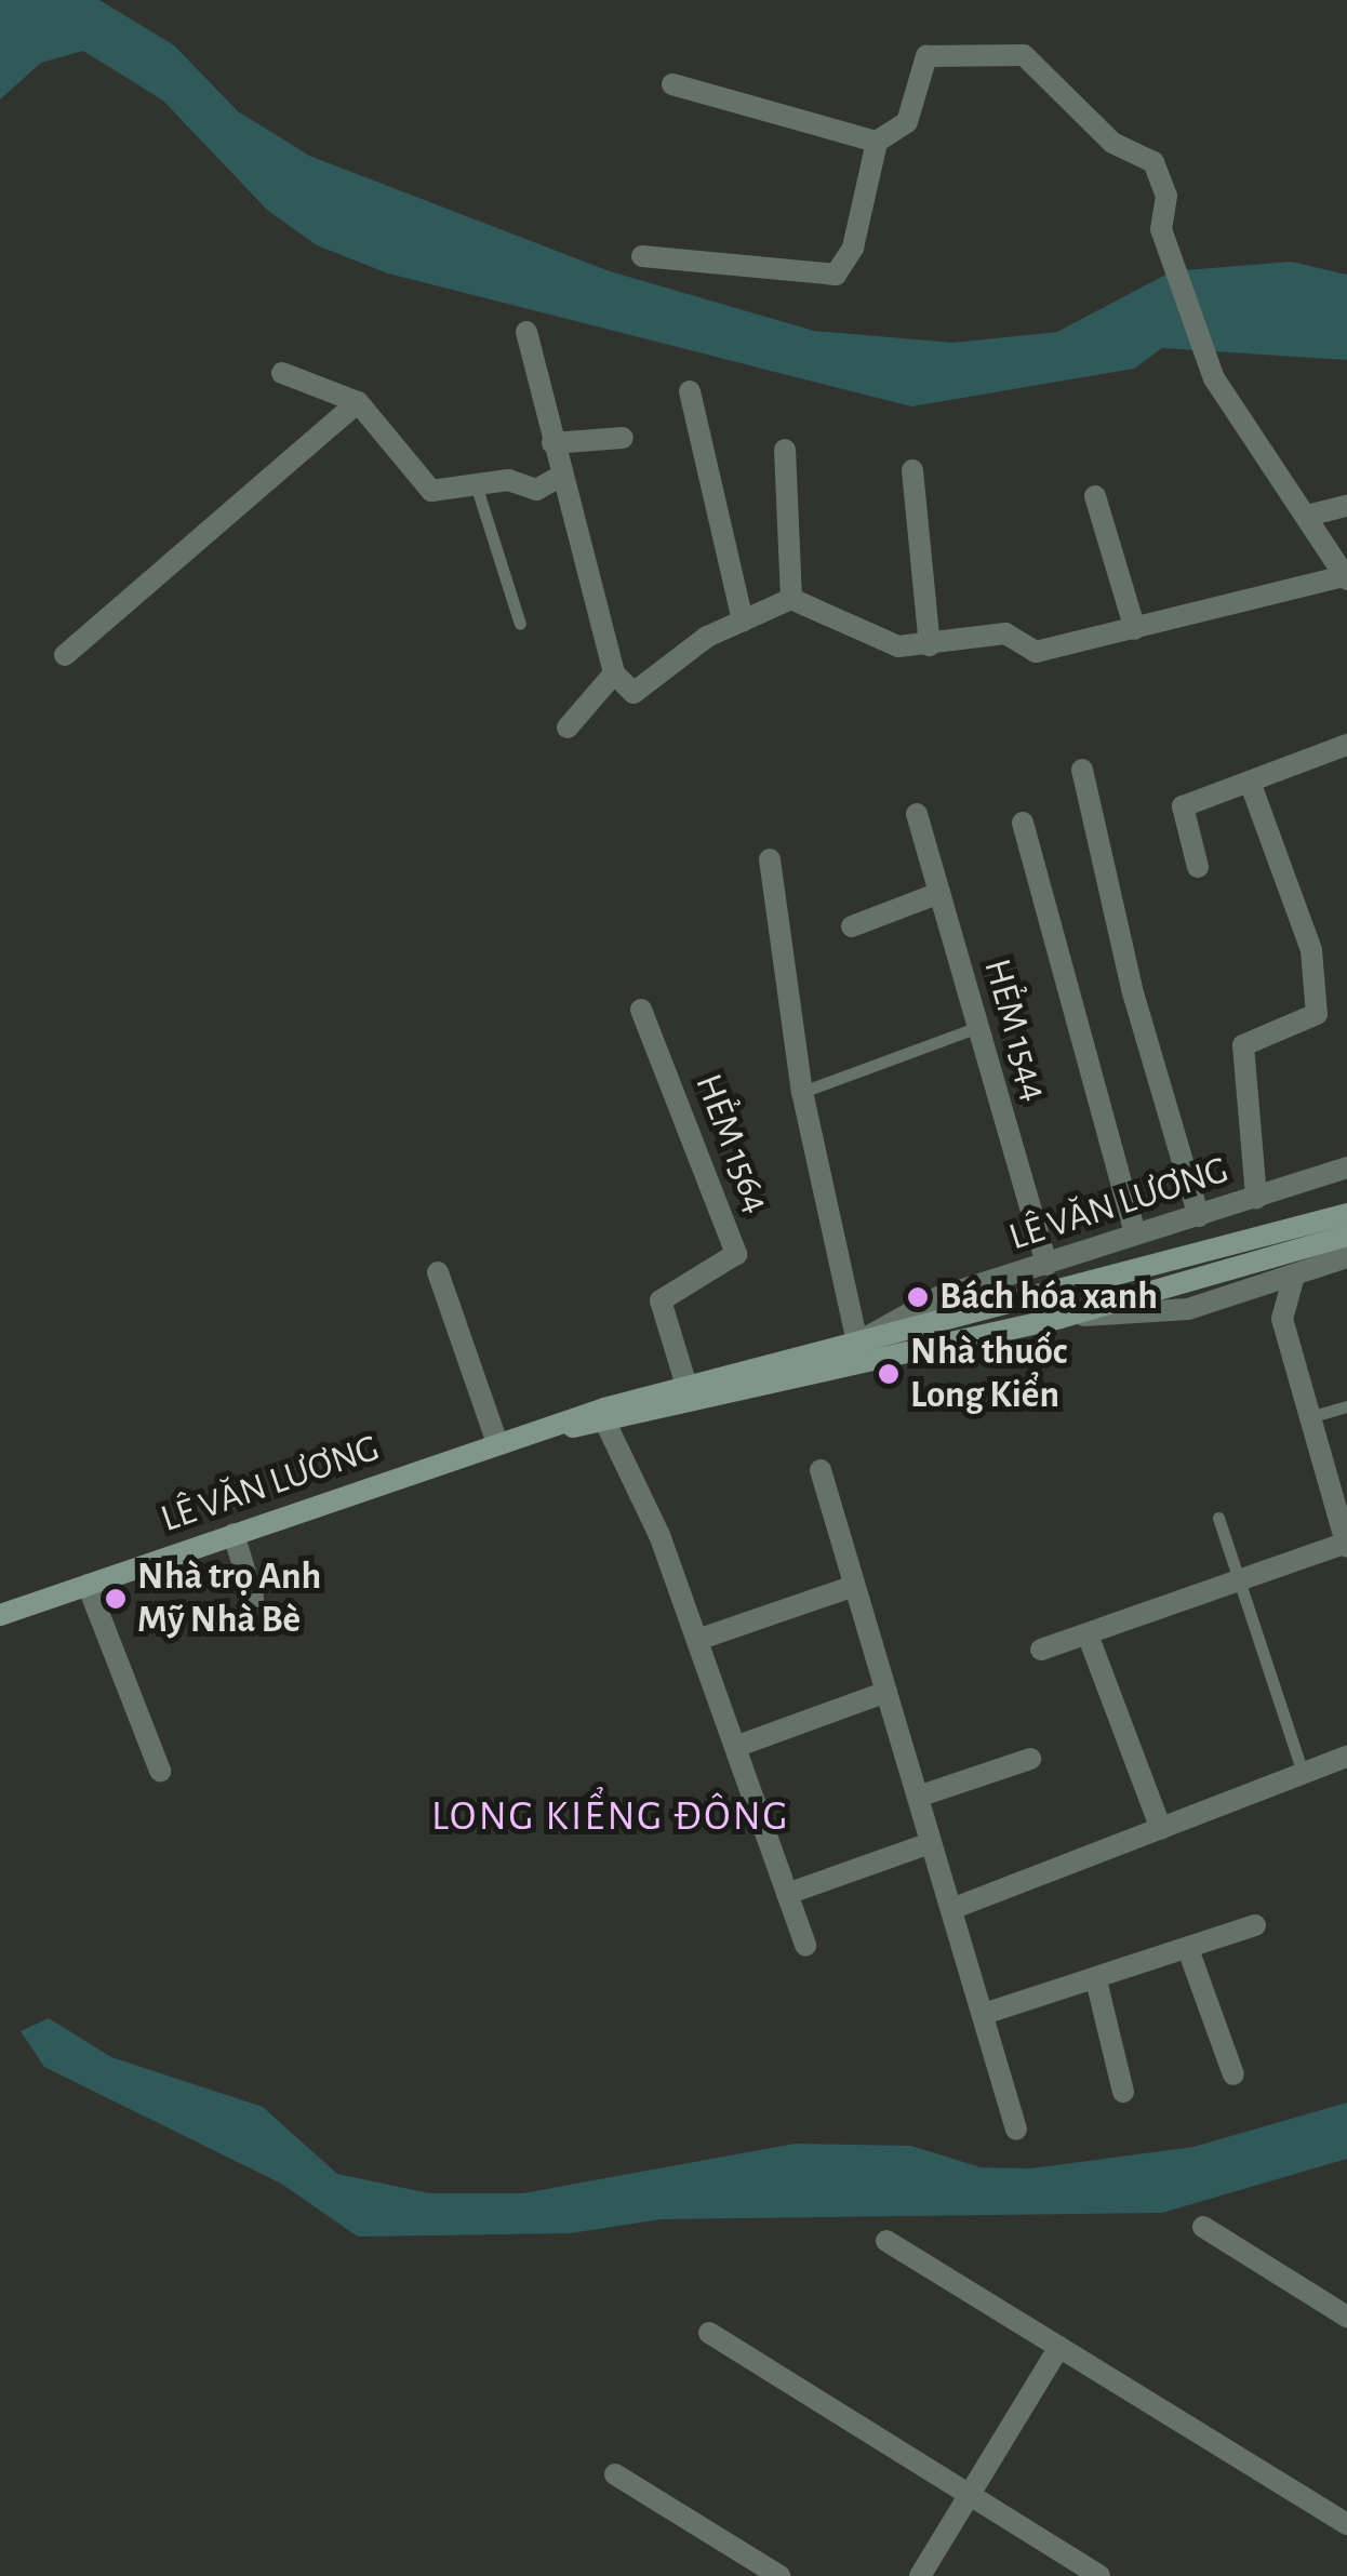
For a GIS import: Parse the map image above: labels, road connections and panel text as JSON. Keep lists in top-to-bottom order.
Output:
{
  "streets": {
    "main road": ["LÊ VĂN LƯƠNG"],
    "street": ["HẺM 1544", "HẺM 1564"]
  },
  "crossings": [
    ["HẺM 1544", "LÊ VĂN LƯƠNG"],
    ["HẺM 1564", "LÊ VĂN LƯƠNG"]
  ],
  "districts": ["LONG KIỂNG ĐÔNG"],
  "places": ["Bách hóa xanh", "Nhà thuốc Long Kiển", "Nhà trọ Anh Mỹ Nhà Bè"]
}
